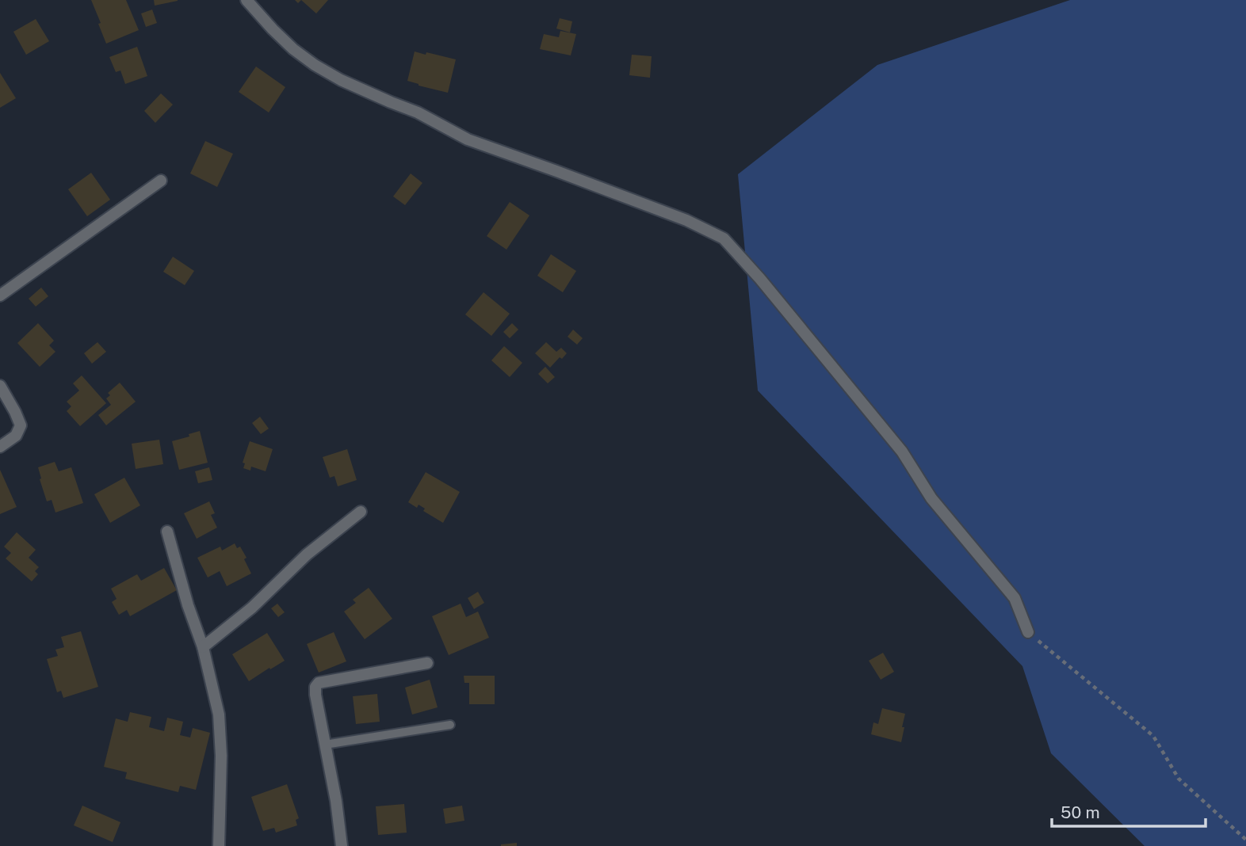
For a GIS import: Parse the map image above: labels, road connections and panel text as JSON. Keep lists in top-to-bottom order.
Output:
{
  "scale_bar": "50 m"
}
